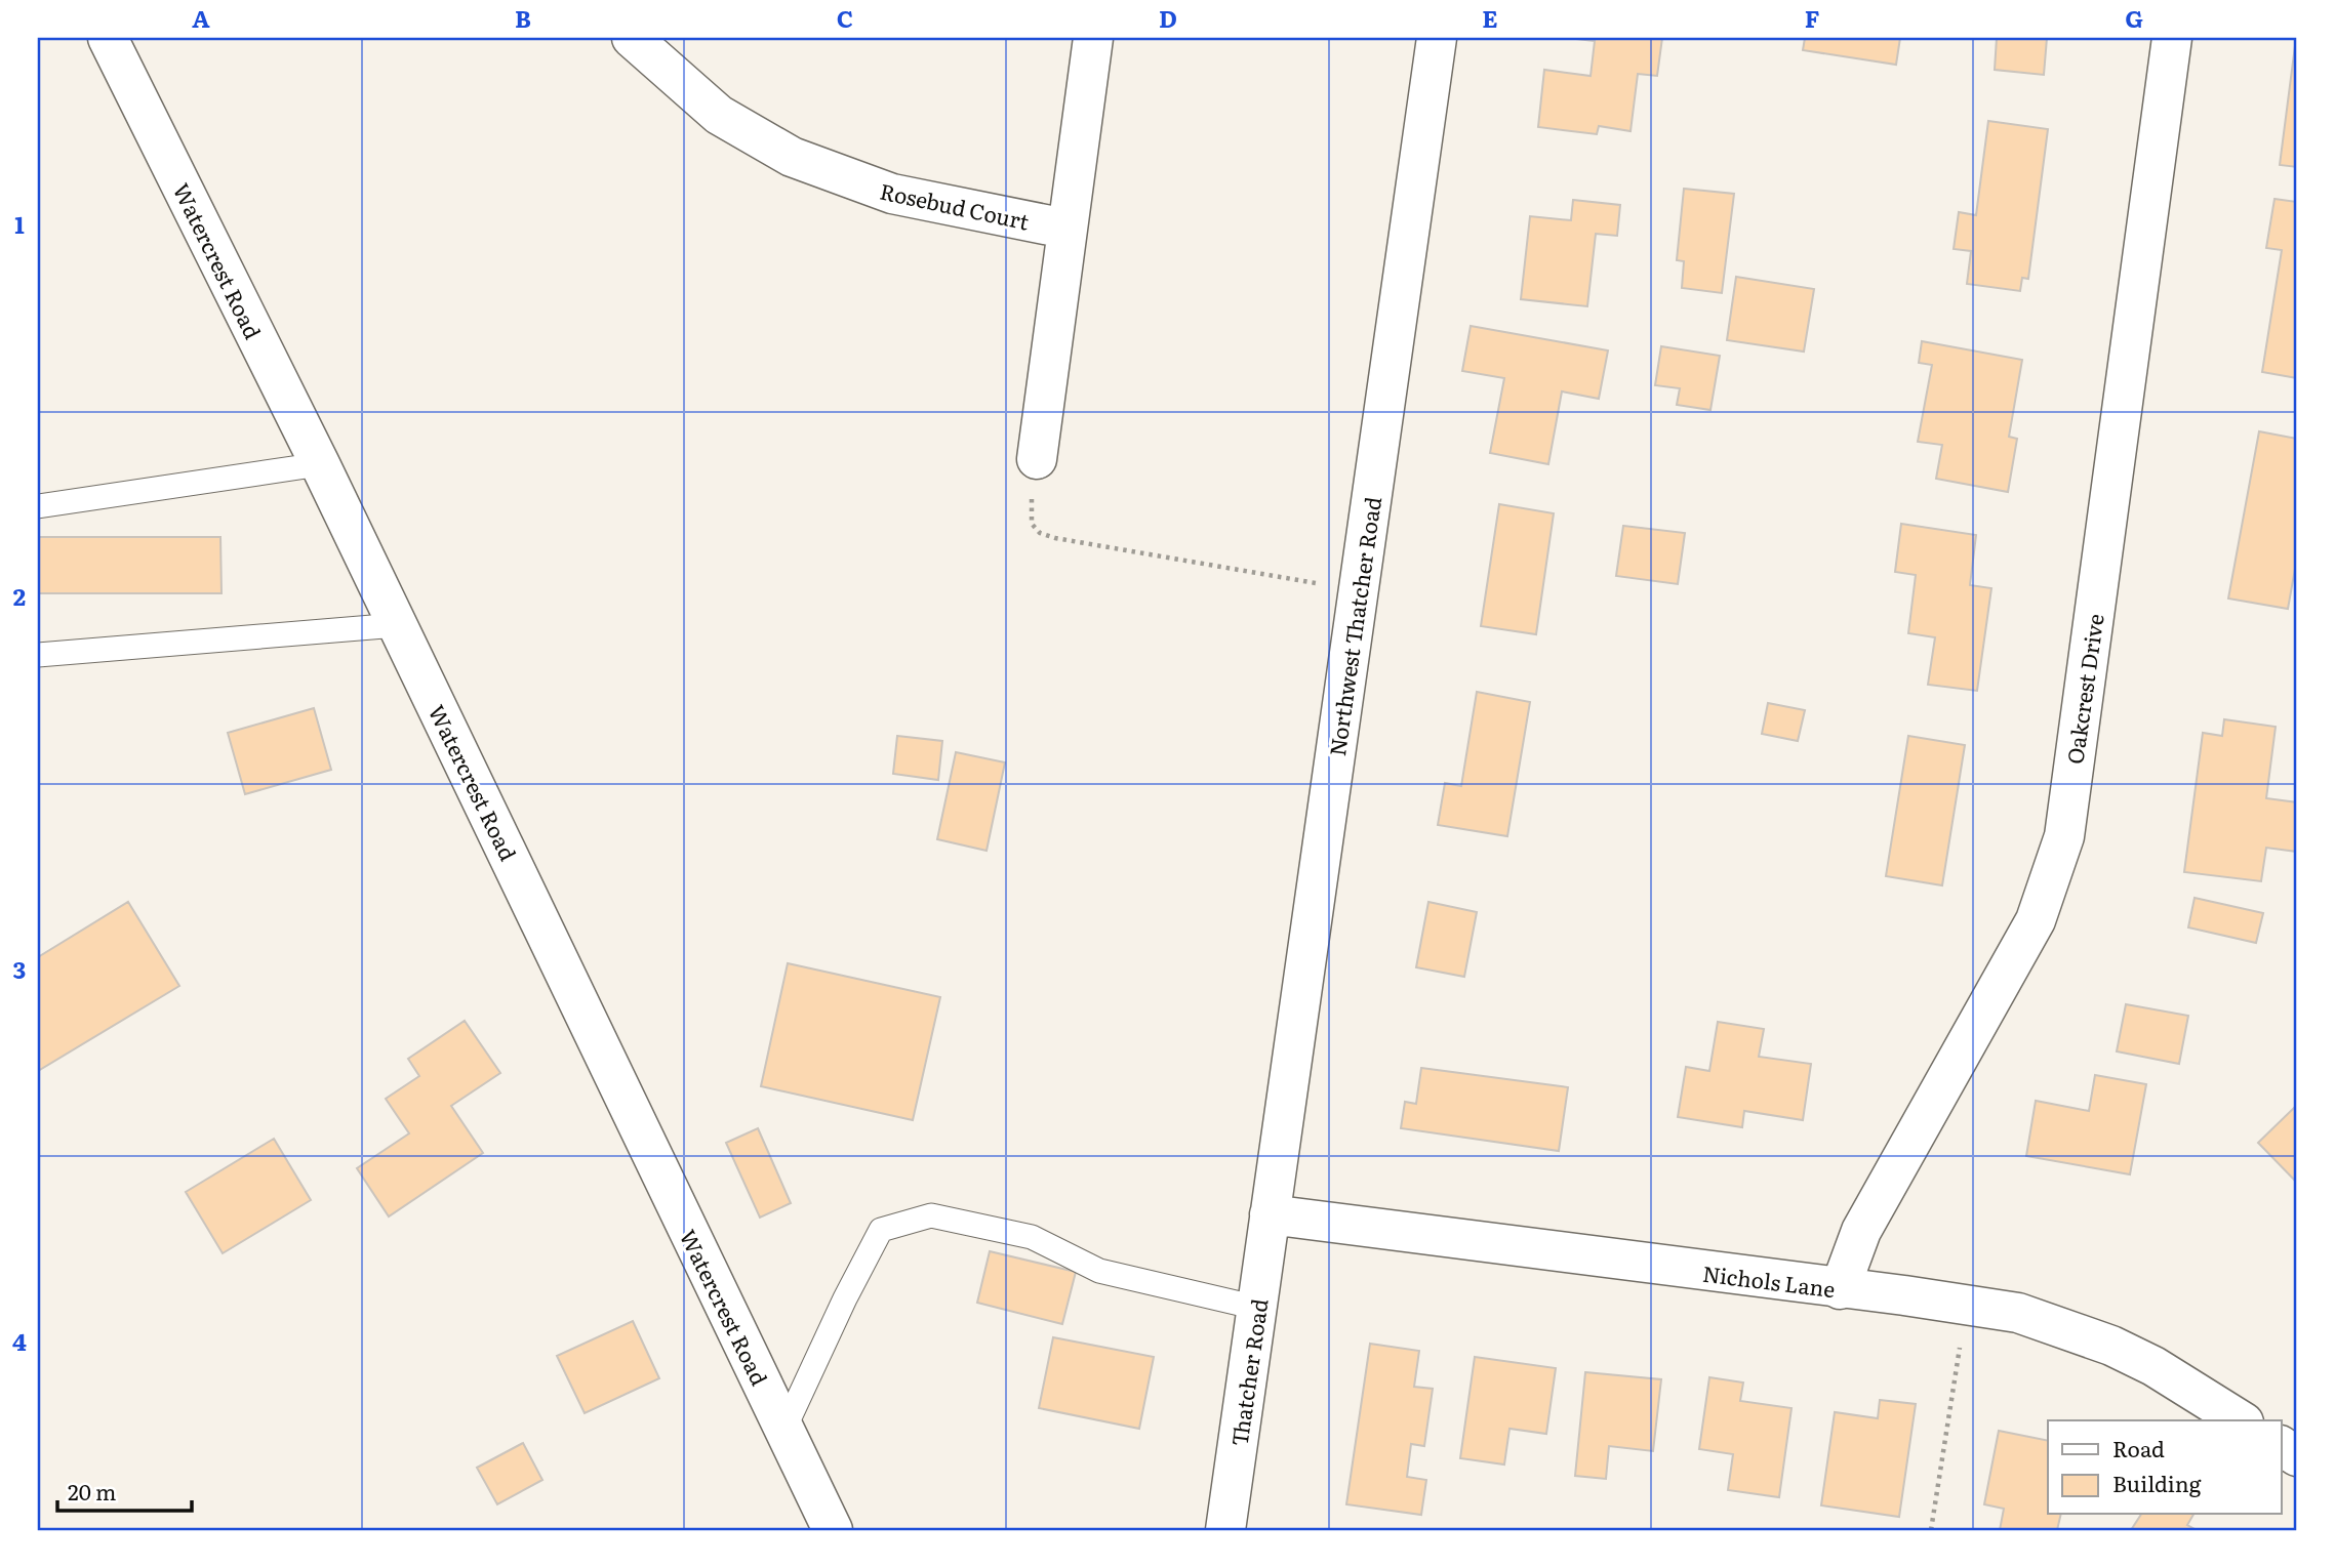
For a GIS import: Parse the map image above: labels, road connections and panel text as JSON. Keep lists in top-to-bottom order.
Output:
{
  "streets": {
    "street": [
      "Rosebud Court",
      "Watercrest Road",
      "Northwest Thatcher Road",
      "Oakcrest Drive",
      "Nichols Lane",
      "Thatcher Road"
    ]
  },
  "crossings": [
    ["Northwest Thatcher Road", "Nichols Lane"],
    ["Northwest Thatcher Road", "Thatcher Road"],
    ["Oakcrest Drive", "Nichols Lane"],
    ["Nichols Lane", "Thatcher Road"]
  ],
  "legend": ["Road", "Building"],
  "scale_bar": "20 m",
  "grid": {
    "columns": [
      "A",
      "B",
      "C",
      "D",
      "E",
      "F",
      "G"
    ],
    "rows": [
      "1",
      "2",
      "3",
      "4"
    ]
  }
}
